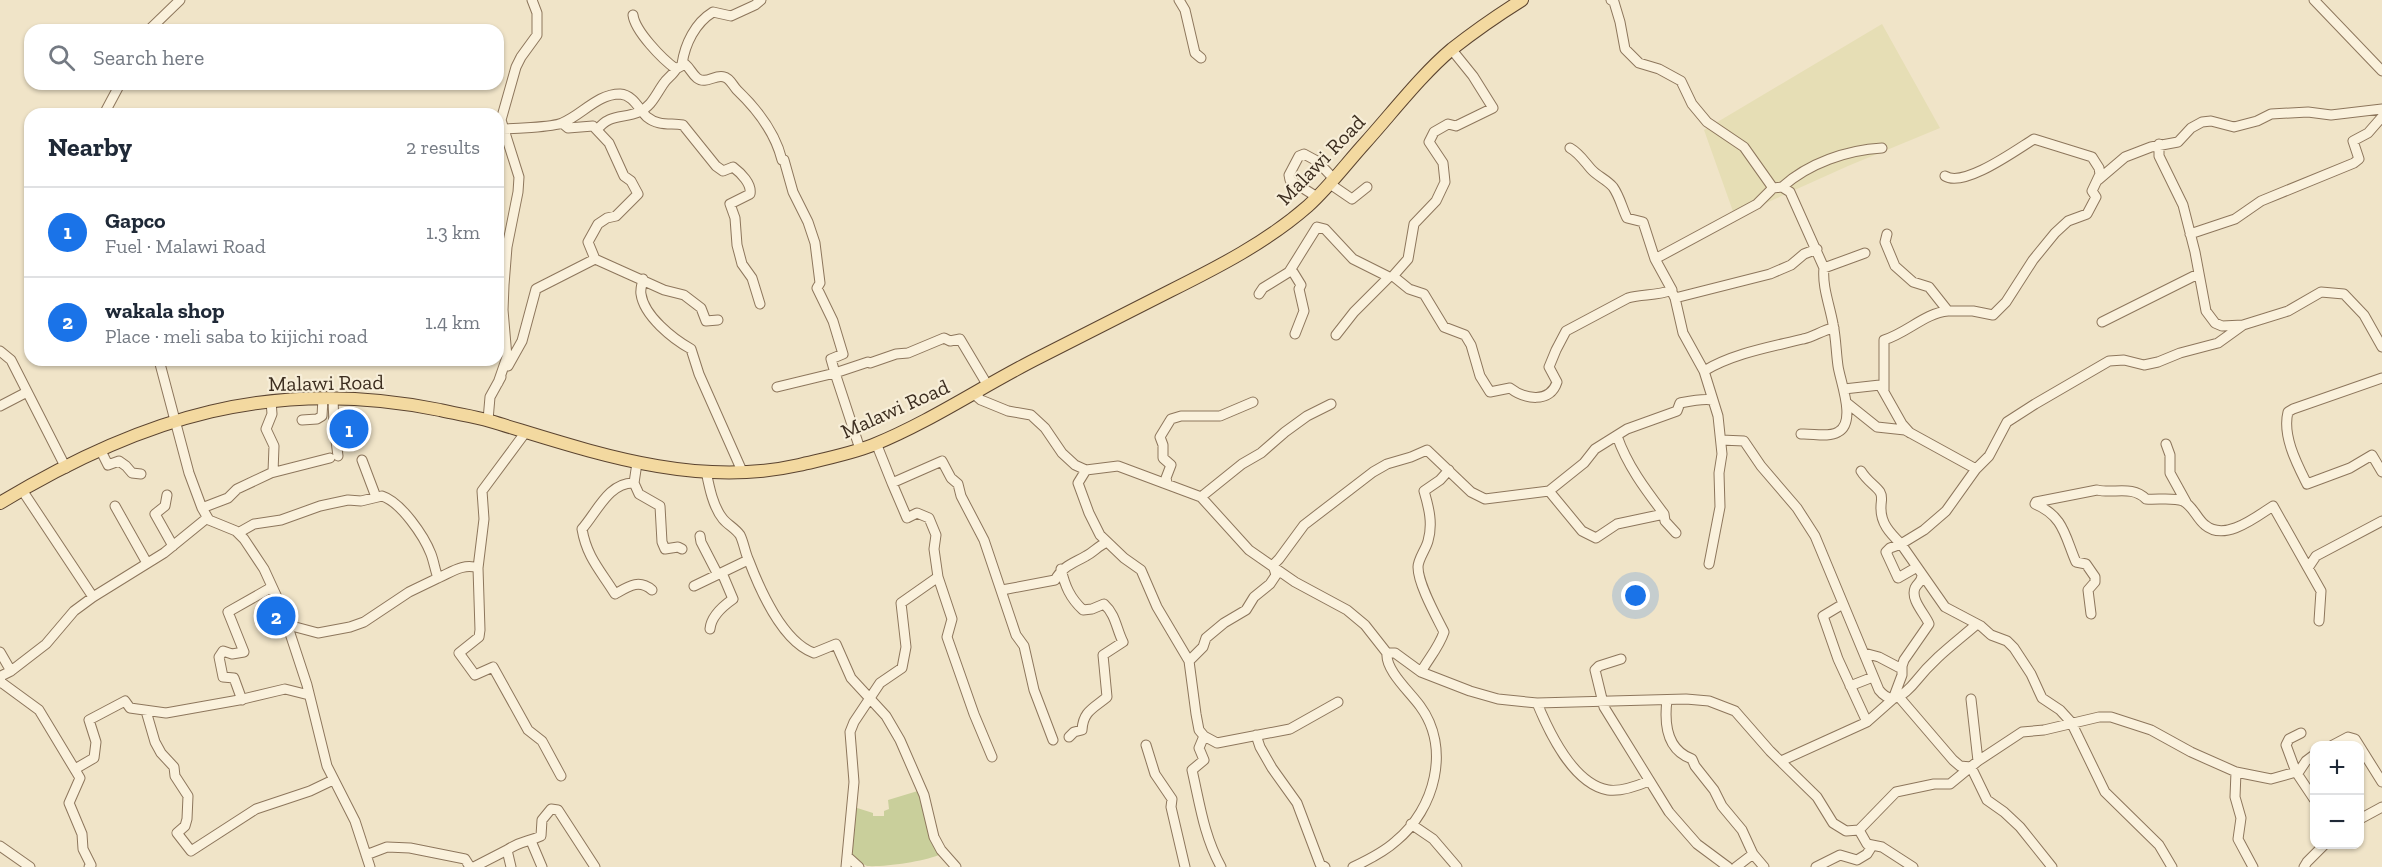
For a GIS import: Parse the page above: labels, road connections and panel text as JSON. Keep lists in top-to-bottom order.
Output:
{
  "streets": {
    "main road": ["Malawi Road"]
  },
  "page": {
    "search": "Search here",
    "heading": ["Nearby", "2 results"],
    "list": [
      {
        "mark": "1",
        "name": "Gapco",
        "note": "Fuel · Malawi Road",
        "value": "1.3 km"
      },
      {
        "mark": "2",
        "name": "wakala shop",
        "note": "Place · meli saba to kijichi road",
        "value": "1.4 km"
      }
    ],
    "pins": ["1", "2"],
    "map_buttons": ["+", "−"]
  }
}
